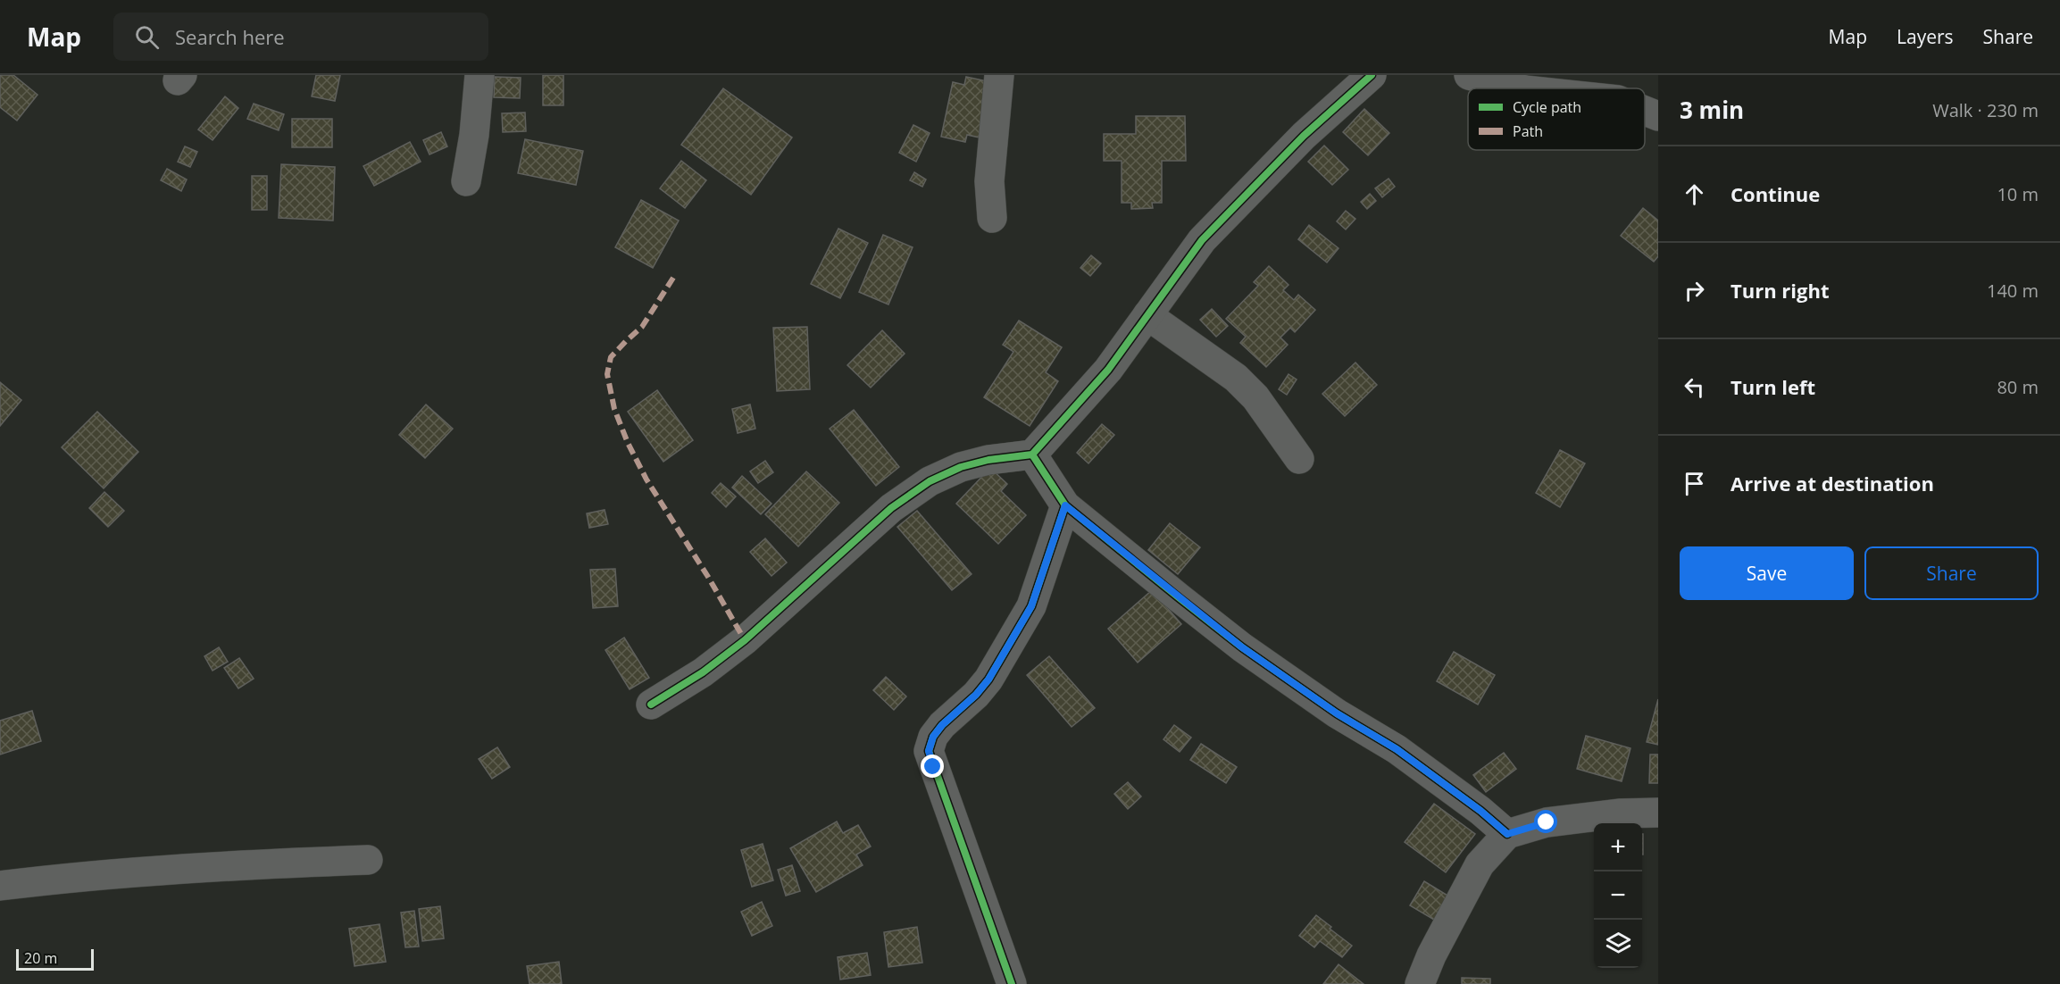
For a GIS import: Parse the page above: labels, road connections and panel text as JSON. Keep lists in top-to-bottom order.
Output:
{
  "legend": ["Cycle path", "Path"],
  "scale_bar": "20 m",
  "page": {
    "header": "Map",
    "search": "Search here",
    "nav": ["Map", "Layers", "Share"],
    "heading": ["3 min", "Walk · 230 m"],
    "list": [
      ["Continue", "10 m"],
      ["Turn right", "140 m"],
      ["Turn left", "80 m"],
      "Arrive at destination"
    ],
    "buttons": ["Save", "Share"],
    "map_buttons": ["+", "−"],
    "scale": "20 m"
  }
}
